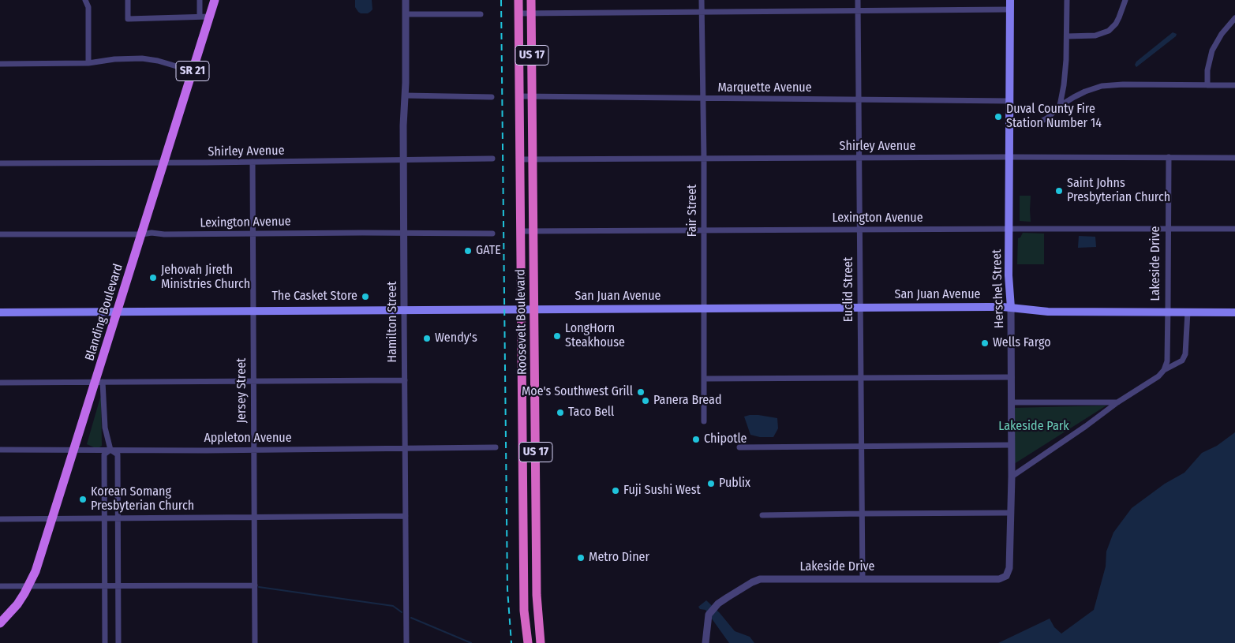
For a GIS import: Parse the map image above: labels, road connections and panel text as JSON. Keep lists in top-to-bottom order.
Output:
{
  "streets": {
    "highway": ["US 17", "Roosevelt Boulevard"],
    "main road": [
      "SR 21",
      "Herschel Street",
      "San Juan Avenue",
      "Blanding Boulevard"
    ],
    "street": [
      "Marquette Avenue",
      "Shirley Avenue",
      "Fair Street",
      "Lexington Avenue",
      "Lakeside Drive",
      "Euclid Street",
      "Hamilton Street",
      "Jersey Street",
      "Appleton Avenue"
    ]
  },
  "crossings": [
    ["Marquette Avenue", "Fair Street"],
    ["Marquette Avenue", "Herschel Street"],
    ["Marquette Avenue", "Euclid Street"],
    ["Marquette Avenue", "Roosevelt Boulevard"],
    ["Shirley Avenue", "Fair Street"],
    ["Shirley Avenue", "Lakeside Drive"],
    ["Shirley Avenue", "Herschel Street"],
    ["Shirley Avenue", "Euclid Street"],
    ["Shirley Avenue", "Blanding Boulevard"],
    ["Shirley Avenue", "Hamilton Street"],
    ["Shirley Avenue", "Roosevelt Boulevard"],
    ["Shirley Avenue", "Jersey Street"],
    ["Fair Street", "Lexington Avenue"],
    ["Fair Street", "San Juan Avenue"],
    ["Lexington Avenue", "Lakeside Drive"],
    ["Lexington Avenue", "Herschel Street"],
    ["Lexington Avenue", "Euclid Street"],
    ["Lexington Avenue", "Blanding Boulevard"],
    ["Lexington Avenue", "Hamilton Street"],
    ["Lexington Avenue", "Roosevelt Boulevard"],
    ["Lexington Avenue", "Jersey Street"],
    ["Lakeside Drive", "Herschel Street"],
    ["Lakeside Drive", "Euclid Street"],
    ["Lakeside Drive", "San Juan Avenue"],
    ["Herschel Street", "San Juan Avenue"],
    ["Euclid Street", "San Juan Avenue"],
    ["San Juan Avenue", "Blanding Boulevard"],
    ["San Juan Avenue", "Hamilton Street"],
    ["San Juan Avenue", "Roosevelt Boulevard"],
    ["San Juan Avenue", "Jersey Street"],
    ["Blanding Boulevard", "Appleton Avenue"],
    ["Hamilton Street", "Appleton Avenue"],
    ["Jersey Street", "Appleton Avenue"]
  ],
  "parks": ["Lakeside Park"],
  "places": [
    "Duval County Fire Station Number 14",
    "Saint Johns Presbyterian Church",
    "GATE",
    "Jehovah Jireth Ministries Church",
    "The Casket Store",
    "LongHorn Steakhouse",
    "Wendy's",
    "Wells Fargo",
    "Moe's Southwest Grill",
    "Panera Bread",
    "Taco Bell",
    "Chipotle",
    "Publix",
    "Fuji Sushi West",
    "Korean Somang Presbyterian Church",
    "Metro Diner"
  ]
}
